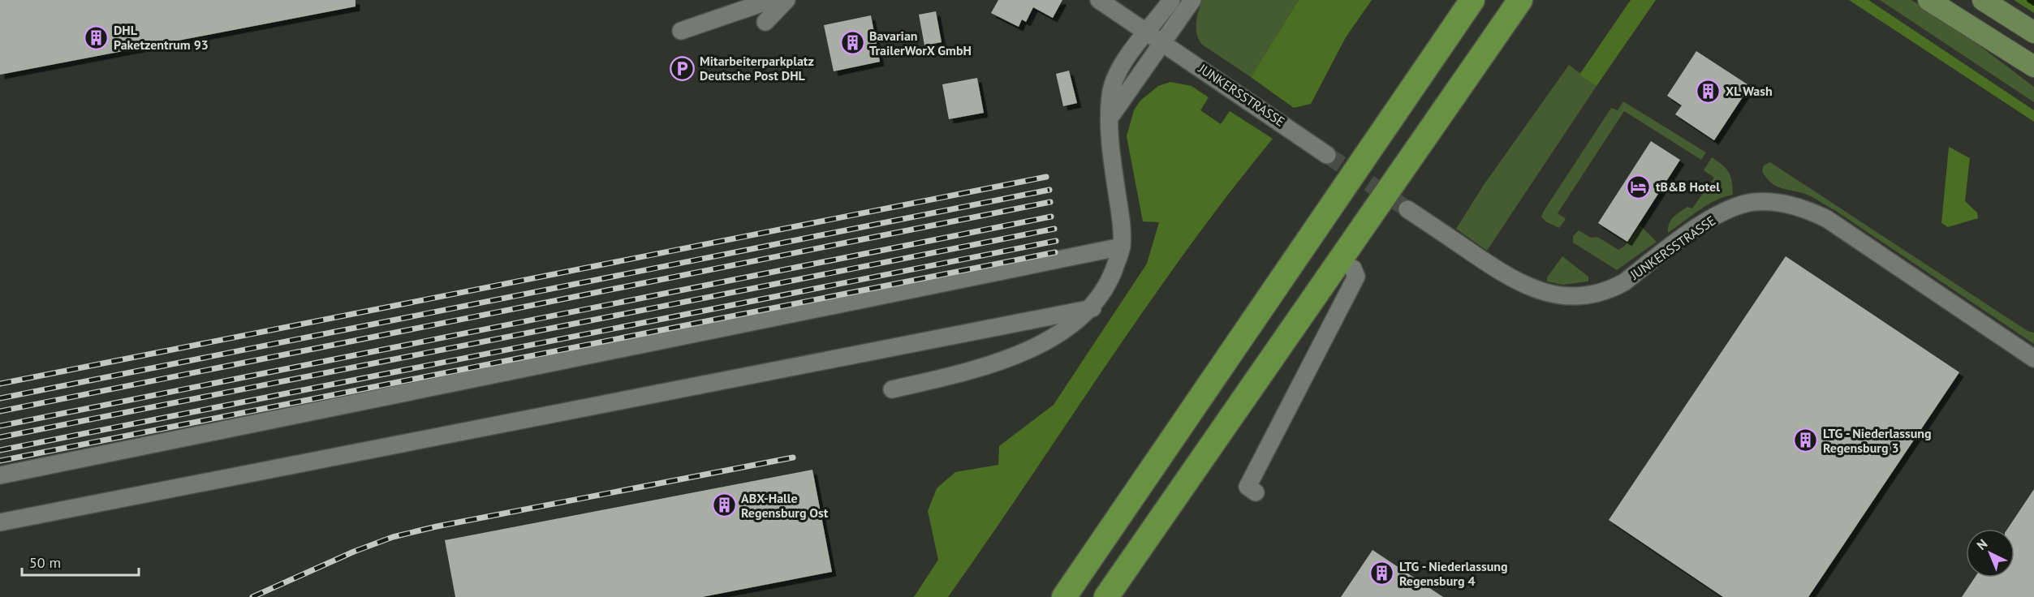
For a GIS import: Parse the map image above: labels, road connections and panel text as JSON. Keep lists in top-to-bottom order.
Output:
{
  "streets": {
    "street": ["JUNKERSSTRASSE"]
  },
  "places": {
    "building": [
      "DHL Paketzentrum 93",
      "Bavarian TrailerWorX GmbH",
      "XL Wash",
      "LTG - Niederlassung Regensburg 3",
      "ABX-Halle Regensburg Ost",
      "LTG - Niederlassung Regensburg 4"
    ],
    "parking": ["Mitarbeiterparkplatz Deutsche Post DHL"],
    "hotel": ["tB&B Hotel"]
  },
  "scale_bar": "50 m",
  "north": "top left"
}
